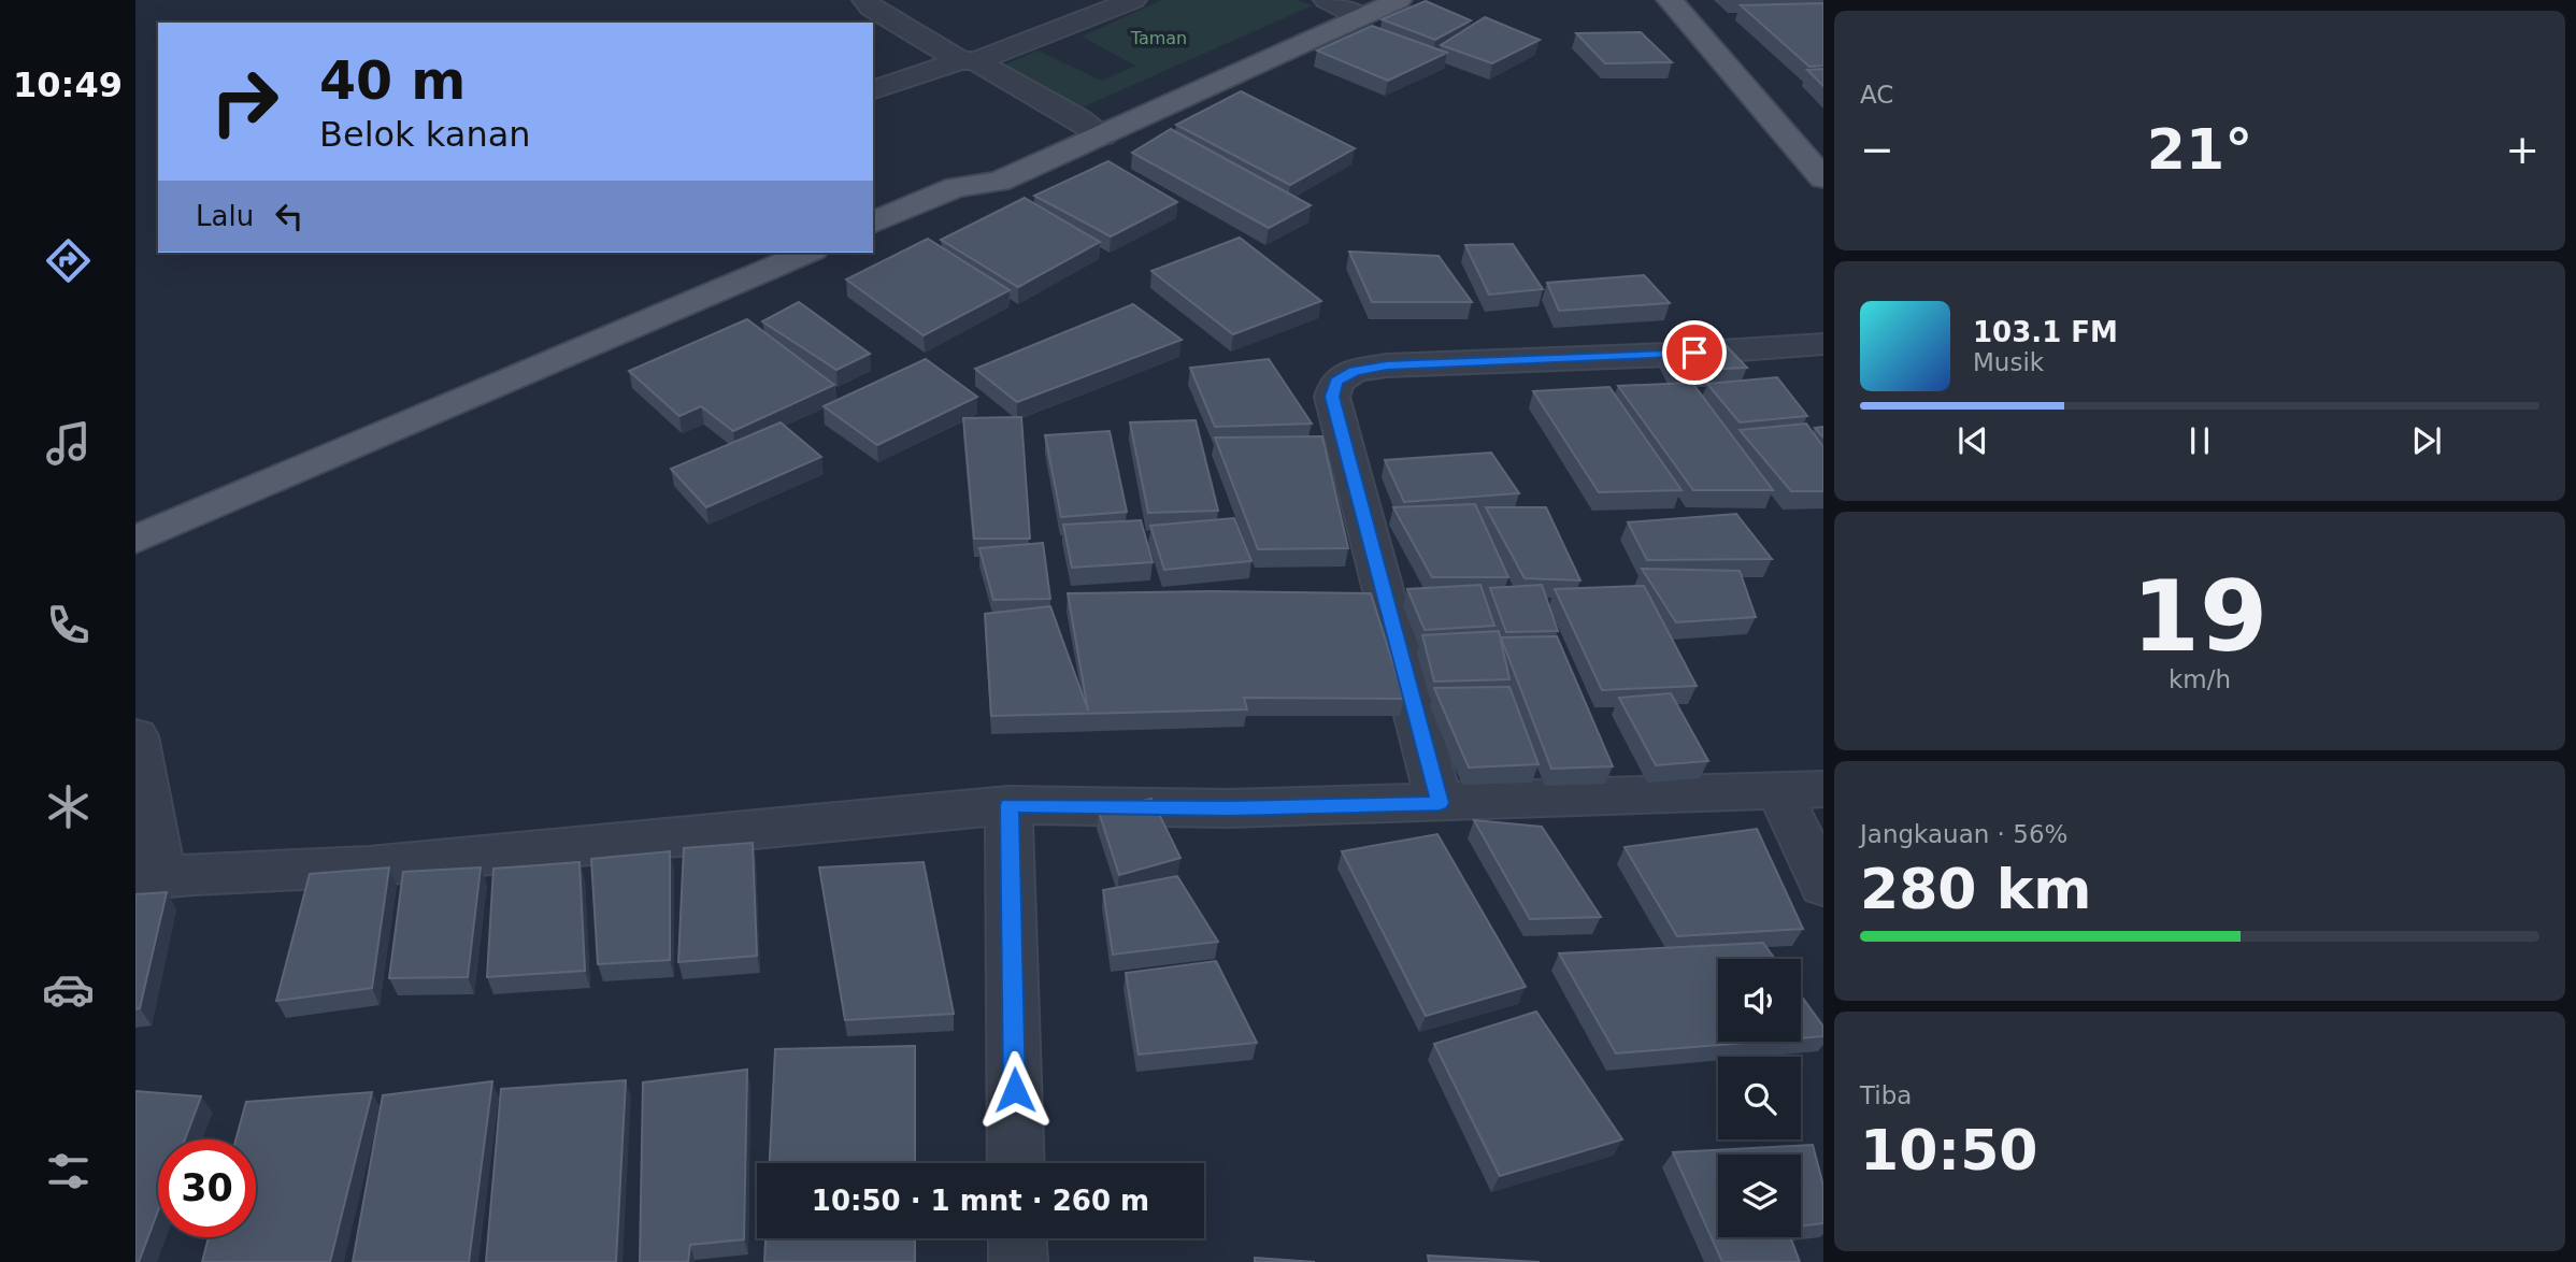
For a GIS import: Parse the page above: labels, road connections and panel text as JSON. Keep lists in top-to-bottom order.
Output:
{
  "parks": ["Taman"],
  "page": {
    "tabs": "10:49",
    "tile": [
      "AC",
      ["19", "km/h"],
      ["Jangkauan · 56%", "280 km"],
      ["Tiba", "10:50"]
    ],
    "turn": ["40 m", "Belok kanan"],
    "heat": ["−", "21°", "+"],
    "then": "Lalu",
    "song": ["103.1 FM", "Musik"],
    "limit": "30",
    "trip": "10:50 · 1 mnt · 260 m"
  }
}
